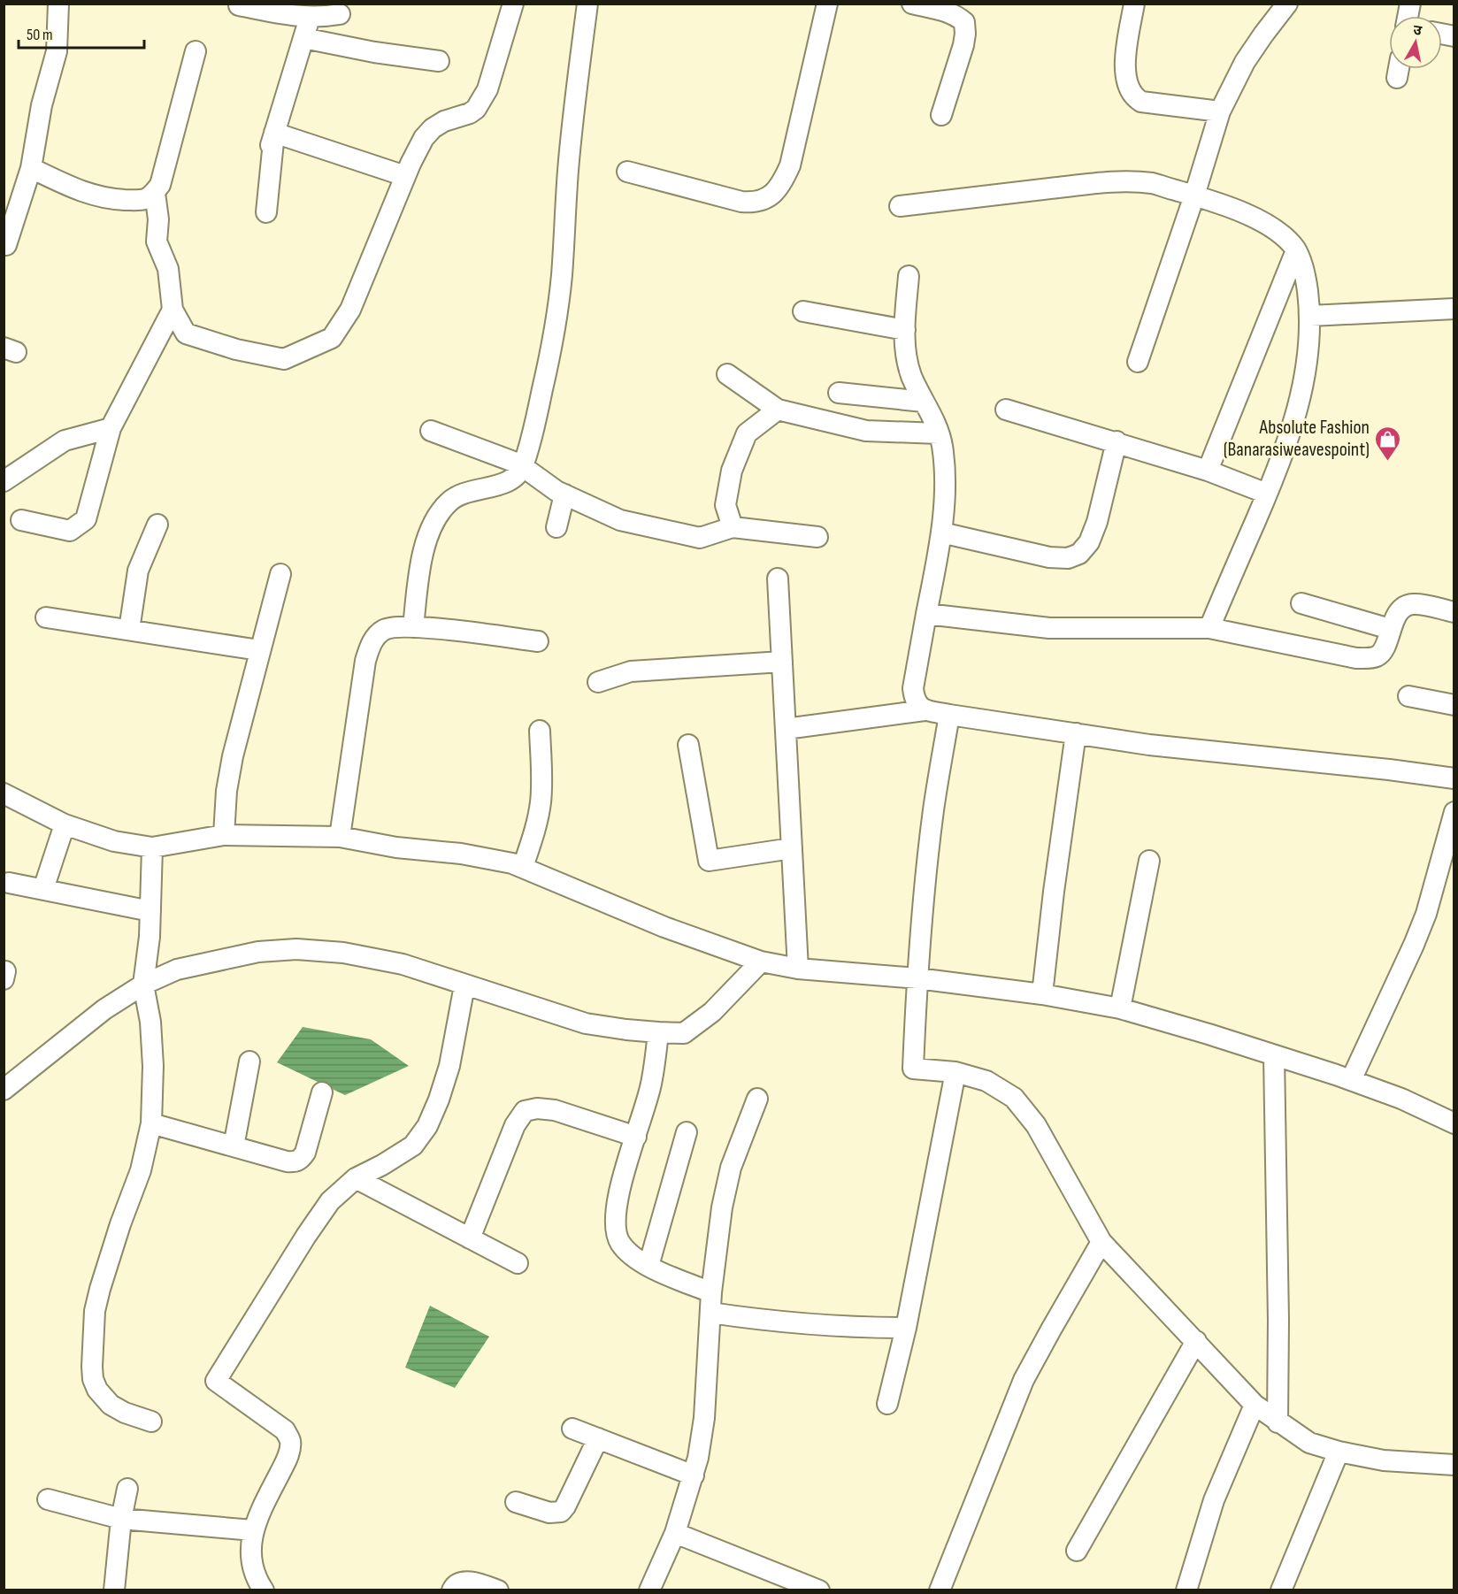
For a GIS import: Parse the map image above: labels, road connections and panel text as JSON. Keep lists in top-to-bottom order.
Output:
{
  "places": {
    "shop": ["Absolute Fashion (Banarasiweavespoint)"]
  },
  "scale_bar": "50 m",
  "north": "top"
}
